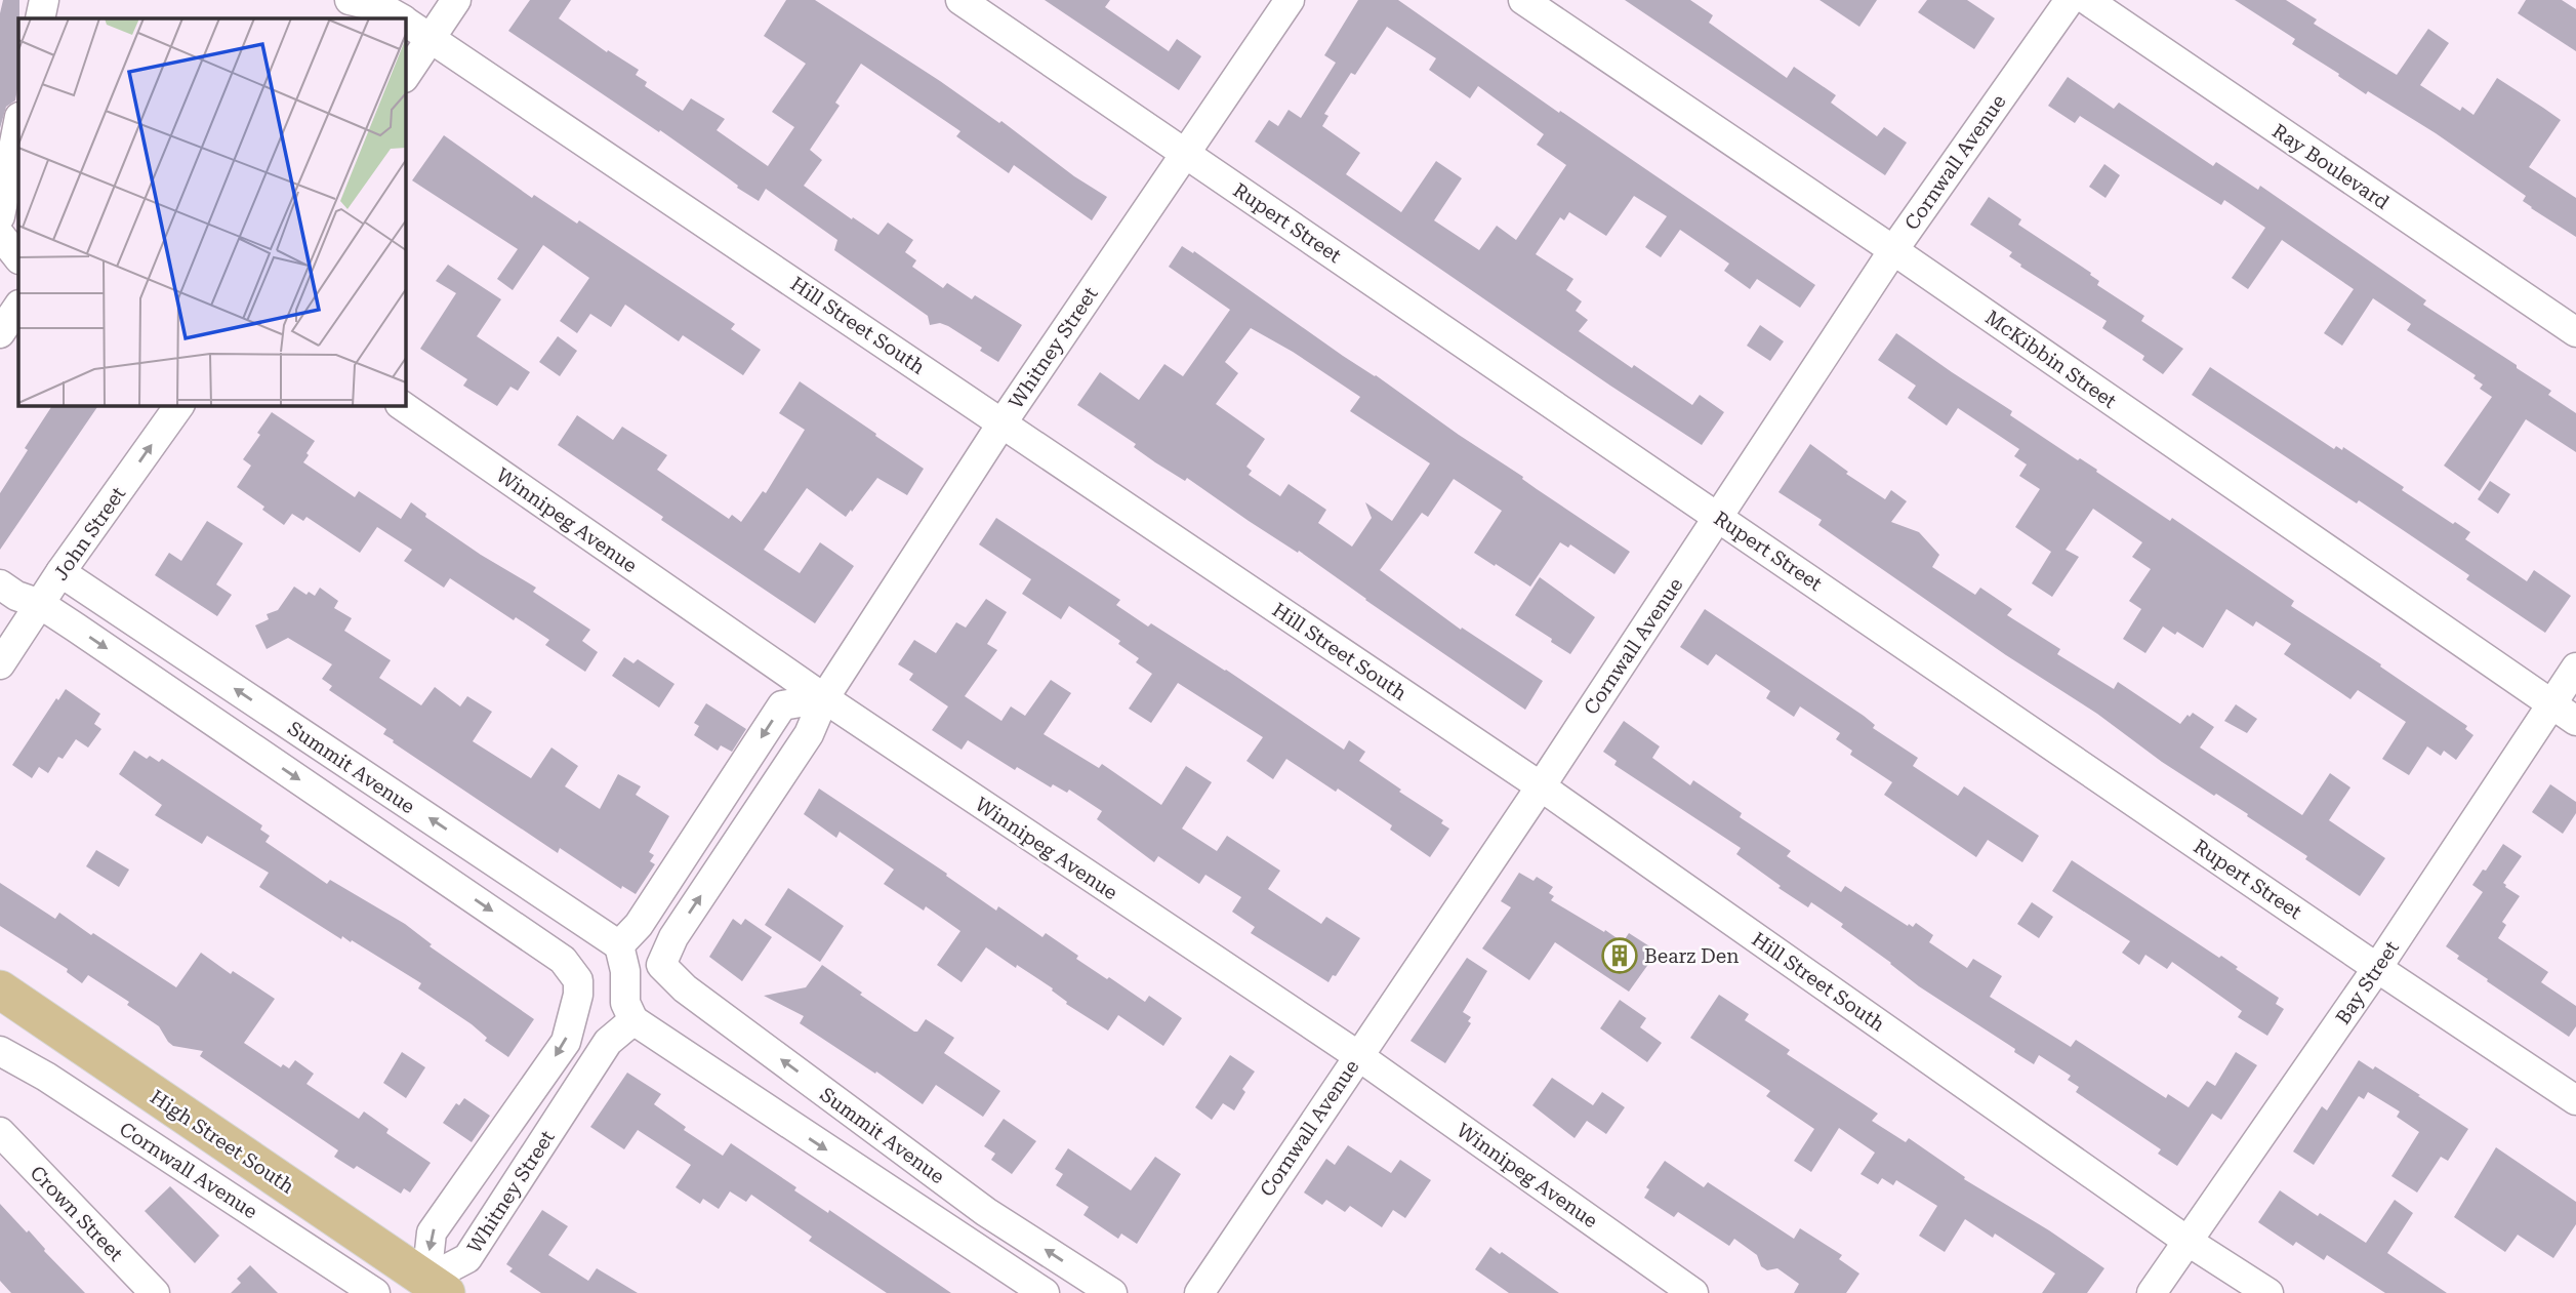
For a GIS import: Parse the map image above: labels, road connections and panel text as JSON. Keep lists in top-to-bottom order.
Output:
{
  "streets": {
    "main road": ["High Street South"],
    "street": [
      "Cornwall Avenue",
      "Ray Boulevard",
      "Rupert Street",
      "Hill Street South",
      "Whitney Street",
      "McKibbin Street",
      "Winnipeg Avenue",
      "John Street",
      "Summit Avenue",
      "Bay Street",
      "Crown Street"
    ]
  },
  "crossings": [
    ["Cornwall Avenue", "Rupert Street"],
    ["Cornwall Avenue", "Hill Street South"],
    ["Cornwall Avenue", "McKibbin Street"],
    ["Cornwall Avenue", "Winnipeg Avenue"],
    ["Rupert Street", "Whitney Street"],
    ["Rupert Street", "Bay Street"],
    ["Hill Street South", "Whitney Street"],
    ["Hill Street South", "Bay Street"],
    ["Whitney Street", "Winnipeg Avenue"],
    ["Whitney Street", "Summit Avenue"],
    ["Whitney Street", "High Street South"],
    ["McKibbin Street", "Bay Street"],
    ["John Street", "Summit Avenue"]
  ],
  "one_way": ["John Street"],
  "places": {
    "building": ["Bearz Den"]
  }
}
